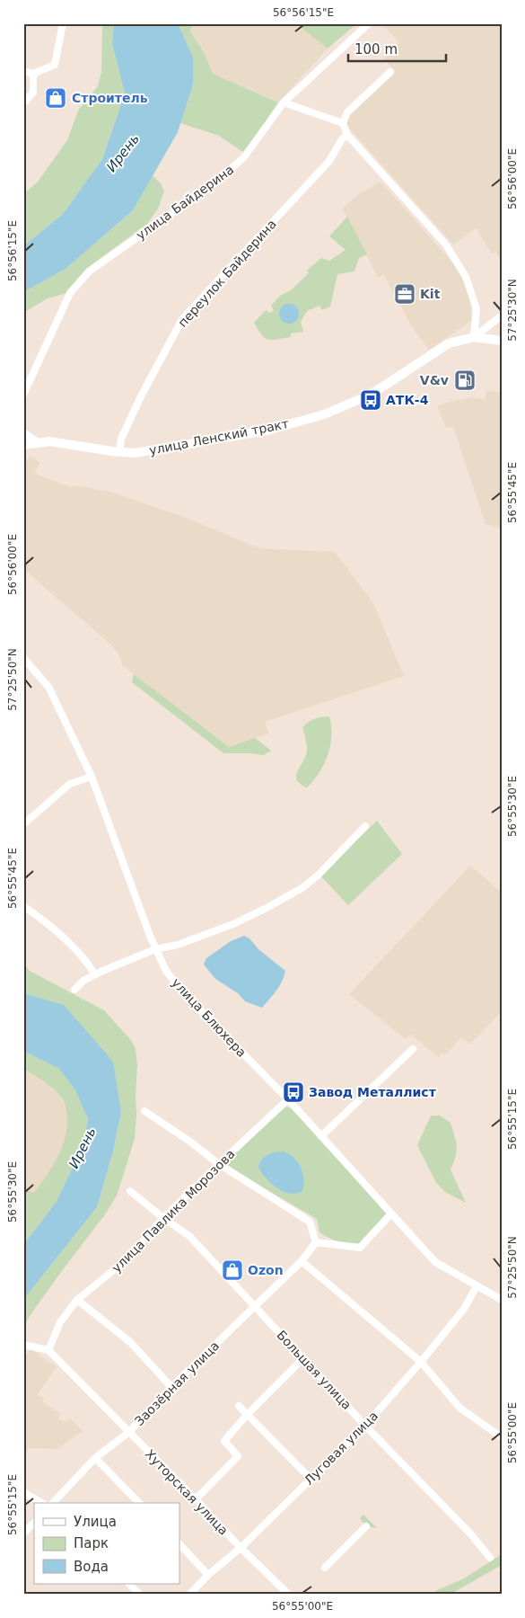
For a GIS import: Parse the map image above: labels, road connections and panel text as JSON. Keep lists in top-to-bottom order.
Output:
{
  "streets": {
    "main road": ["улица Ленский тракт"],
    "street": [
      "улица Байдерина",
      "переулок Байдерина",
      "улица Блюхера",
      "улица Павлика Морозова",
      "Большая улица",
      "Заозёрная улица",
      "Луговая улица",
      "Хуторская улица"
    ]
  },
  "crossings": [
    ["переулок Байдерина", "улица Ленский тракт"],
    ["улица Блюхера", "улица Павлика Морозова"],
    ["улица Блюхера", "Луговая улица"],
    ["улица Павлика Морозова", "Большая улица"],
    ["улица Павлика Морозова", "Хуторская улица"],
    ["Большая улица", "Заозёрная улица"],
    ["Большая улица", "Луговая улица"],
    ["Заозёрная улица", "Хуторская улица"],
    ["Луговая улица", "Хуторская улица"]
  ],
  "water": ["Ирень"],
  "places": {
    "shop": ["Строитель", "Ozon"],
    "office": ["Kit"],
    "fuel station": ["V&v"],
    "bus stop": ["АТК-4", "Завод Металлист"]
  },
  "legend": ["Улица", "Парк", "Вода"],
  "scale_bar": "100 m",
  "coordinates": [
    "56°56'15\"E",
    "56°56'00\"E",
    "57°25'30\"N",
    "56°55'45\"E",
    "57°25'50\"N",
    "56°55'30\"E",
    "56°55'15\"E",
    "56°55'00\"E"
  ]
}
